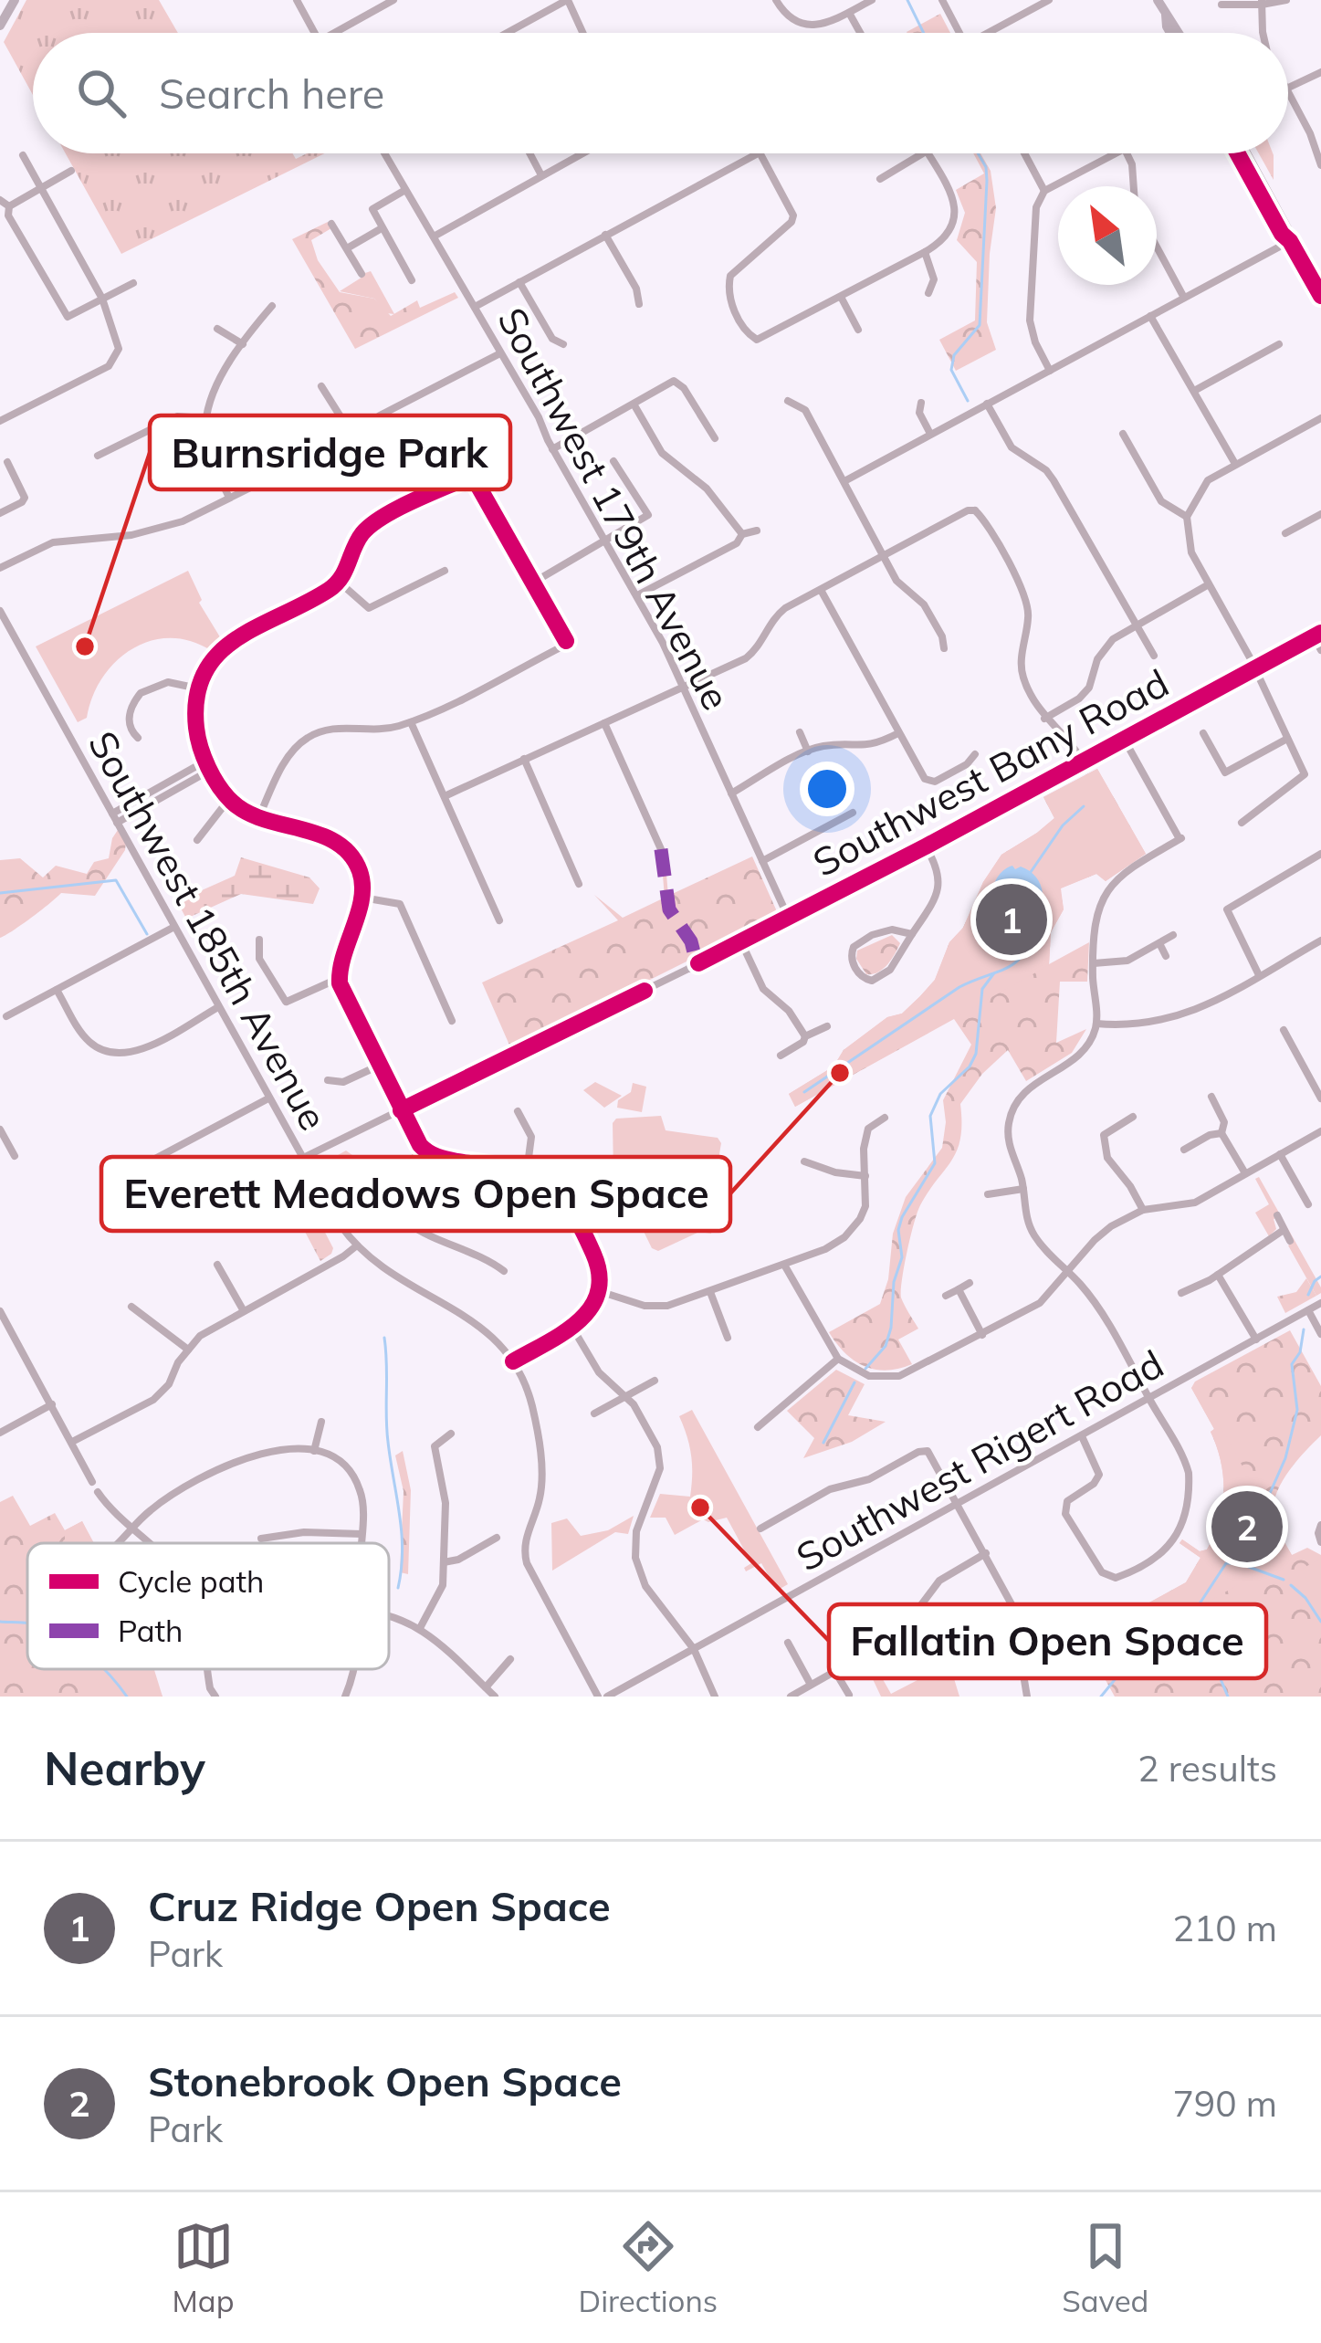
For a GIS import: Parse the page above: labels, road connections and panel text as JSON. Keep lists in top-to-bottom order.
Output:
{
  "streets": {
    "street": [
      "Southwest 179th Avenue",
      "Southwest Bany Road",
      "Southwest 185th Avenue",
      "Southwest Rigert Road"
    ]
  },
  "crossings": [
    ["Southwest 179th Avenue", "Southwest Bany Road"],
    ["Southwest Bany Road", "Southwest 185th Avenue"]
  ],
  "places": ["Burnsridge Park", "Everett Meadows Open Space", "Fallatin Open Space"],
  "legend": ["Cycle path", "Path"],
  "north": "top left",
  "page": {
    "search": "Search here",
    "pins": ["1", "2"],
    "heading": ["Nearby", "2 results"],
    "list": [
      {
        "mark": "1",
        "name": "Cruz Ridge Open Space",
        "note": "Park",
        "value": "210 m"
      },
      {
        "mark": "2",
        "name": "Stonebrook Open Space",
        "note": "Park",
        "value": "790 m"
      }
    ],
    "nav": ["Map", "Directions", "Saved"]
  }
}
